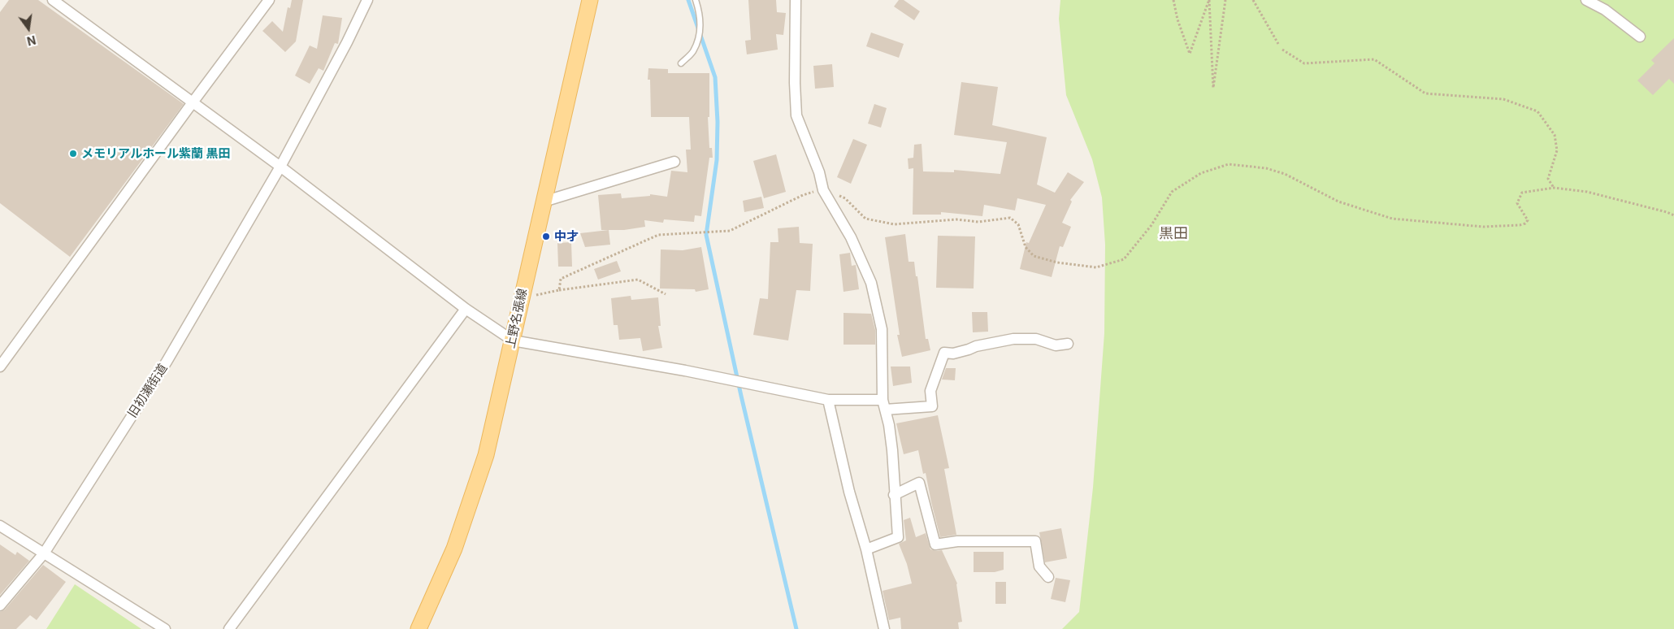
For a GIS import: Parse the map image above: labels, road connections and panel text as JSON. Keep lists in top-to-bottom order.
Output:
{
  "streets": {
    "main road": ["上野名張線"],
    "street": ["旧初瀬街道"]
  },
  "districts": ["黒田"],
  "places": ["メモリアルホール紫蘭 黒田", "中才"],
  "north": "bottom"
}
